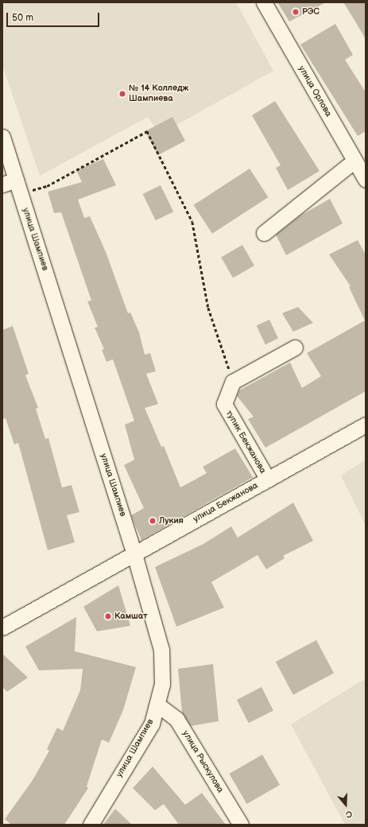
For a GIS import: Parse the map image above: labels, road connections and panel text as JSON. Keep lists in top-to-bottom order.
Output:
{
  "streets": {
    "street": [
      "улица Орлова",
      "улица Шампиев",
      "тупик Бекжанова",
      "улица Бекжанова",
      "улица Рыскулова"
    ]
  },
  "crossings": [
    ["улица Шампиев", "улица Бекжанова"],
    ["улица Шампиев", "улица Рыскулова"],
    ["тупик Бекжанова", "улица Бекжанова"]
  ],
  "places": [
    "РЭС",
    "№ 14 Колледж Шампиева",
    "Лукия",
    "Камшат"
  ],
  "scale_bar": "50 m",
  "north": "bottom"
}
